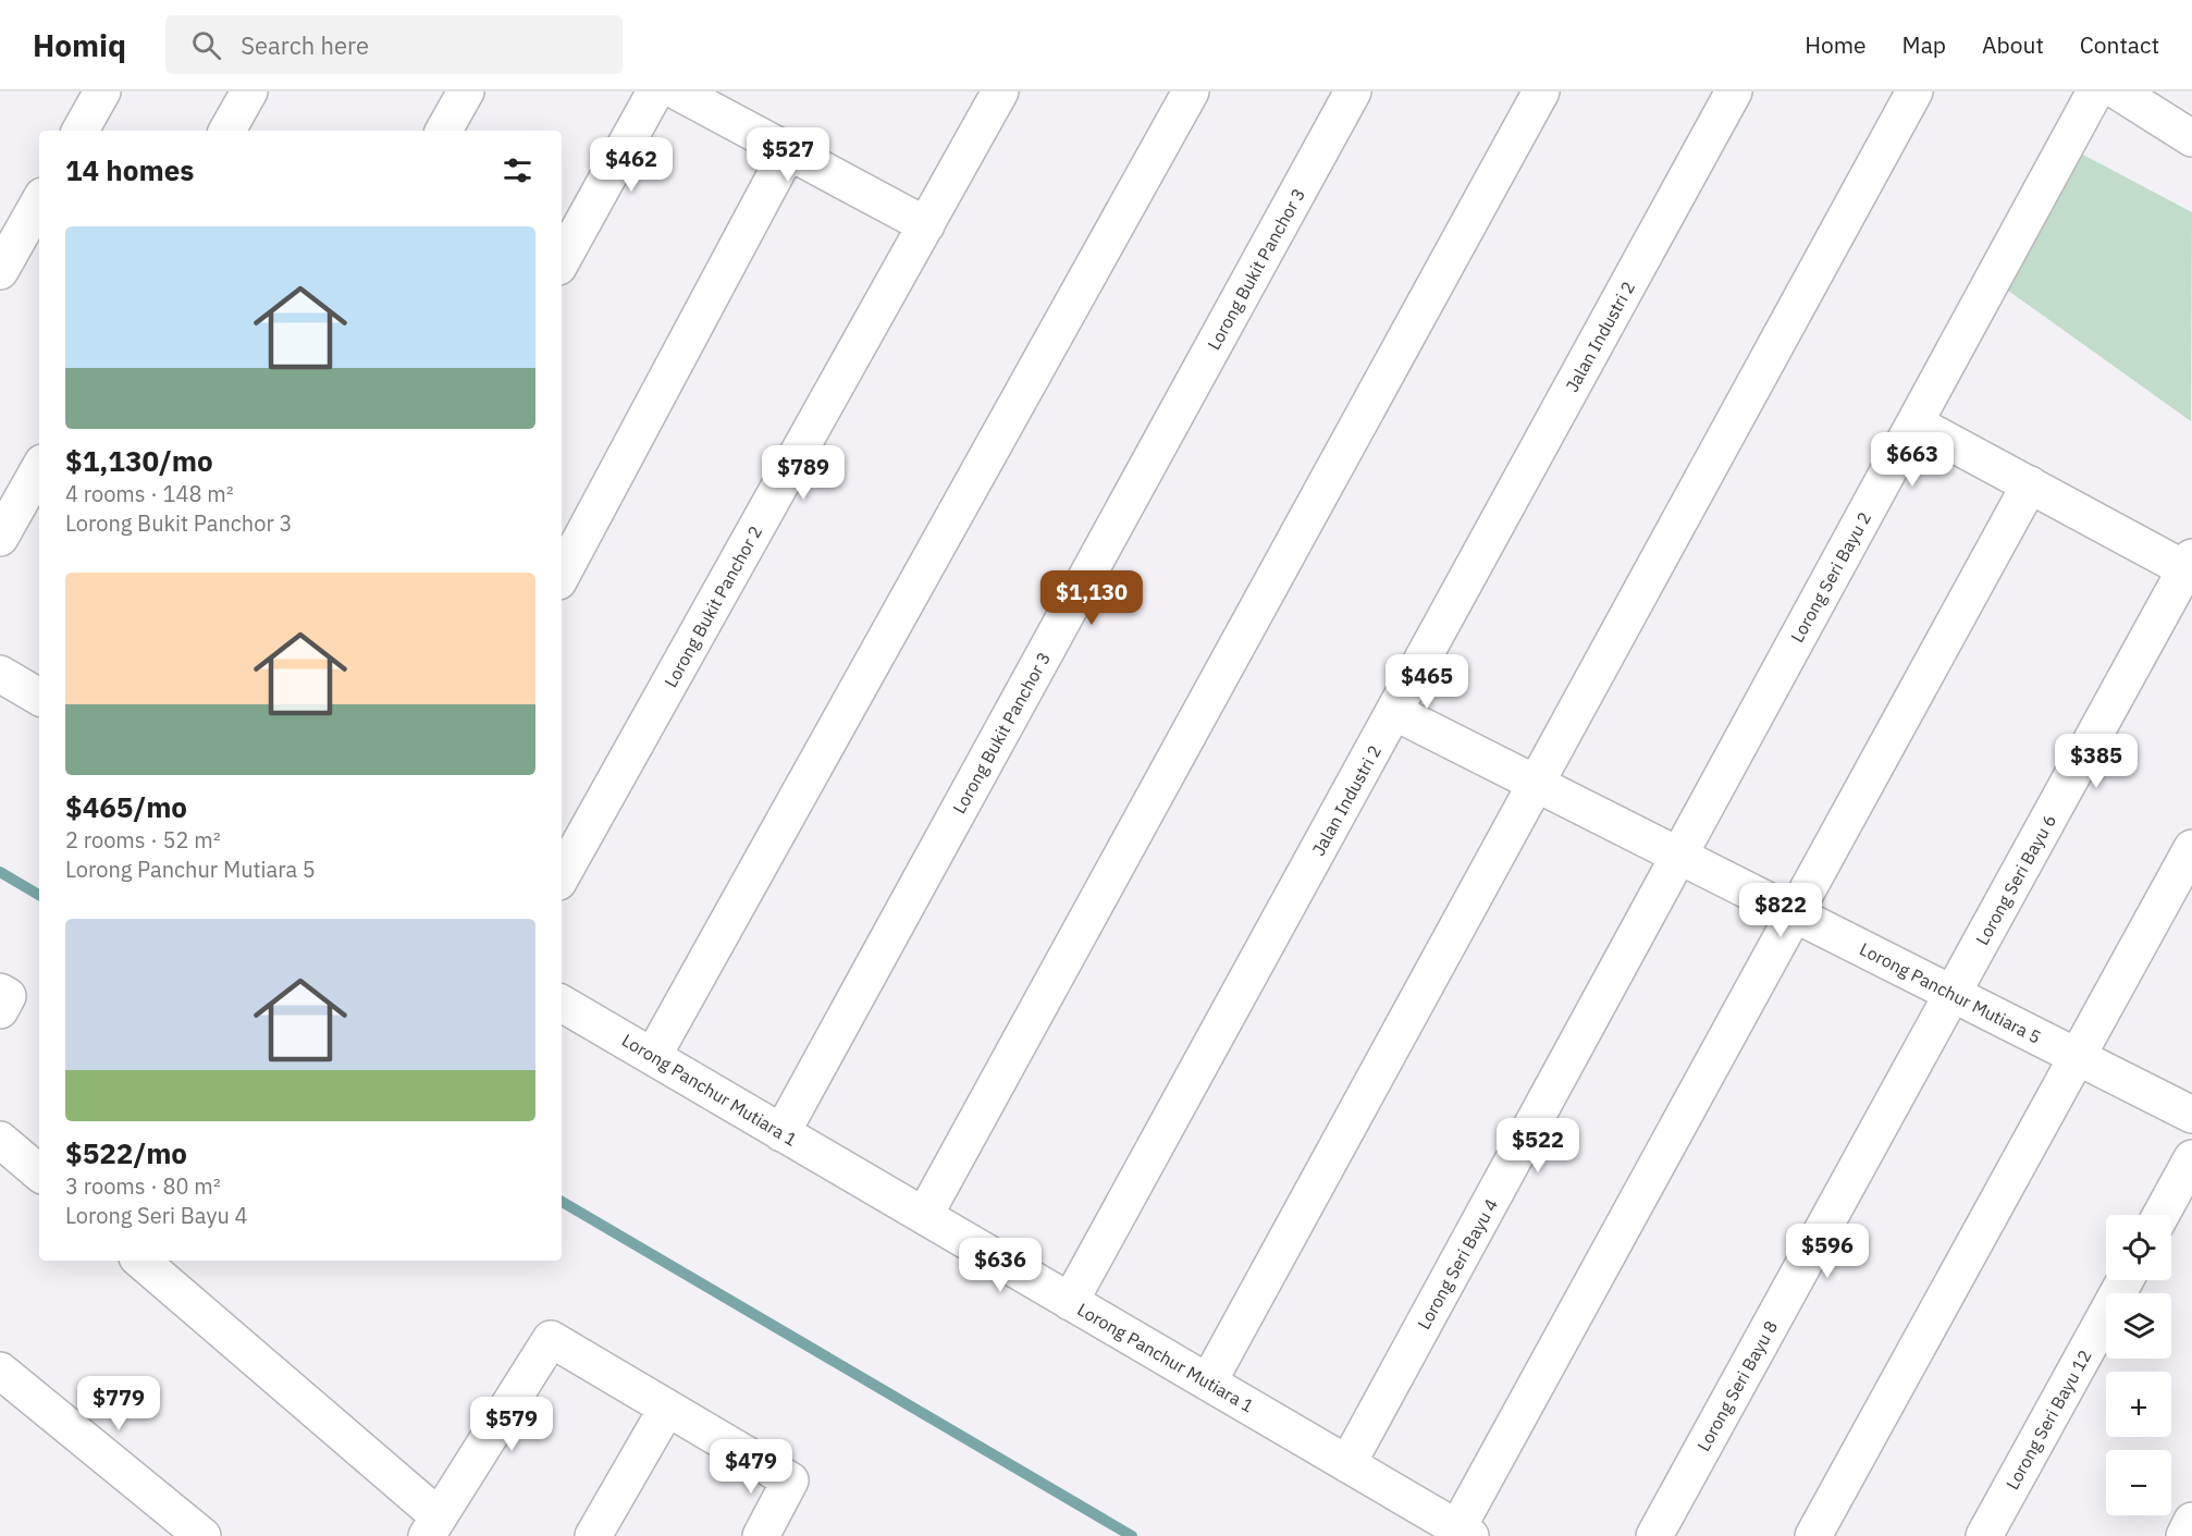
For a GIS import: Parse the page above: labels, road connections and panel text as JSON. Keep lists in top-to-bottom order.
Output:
{
  "streets": {
    "street": [
      "Lorong Bukit Panchor 3",
      "Jalan Industri 2",
      "Lorong Seri Bayu 2",
      "Lorong Bukit Panchor 2",
      "Lorong Seri Bayu 6",
      "Lorong Panchur Mutiara 5",
      "Lorong Panchur Mutiara 1",
      "Lorong Seri Bayu 4",
      "Lorong Seri Bayu 8",
      "Lorong Seri Bayu 12"
    ]
  },
  "crossings": [
    ["Lorong Bukit Panchor 3", "Lorong Panchur Mutiara 1"],
    ["Jalan Industri 2", "Lorong Panchur Mutiara 5"],
    ["Jalan Industri 2", "Lorong Panchur Mutiara 1"],
    ["Lorong Seri Bayu 2", "Lorong Panchur Mutiara 5"],
    ["Lorong Seri Bayu 2", "Lorong Seri Bayu 4"],
    ["Lorong Seri Bayu 6", "Lorong Panchur Mutiara 5"],
    ["Lorong Seri Bayu 6", "Lorong Seri Bayu 8"],
    ["Lorong Panchur Mutiara 5", "Lorong Seri Bayu 4"],
    ["Lorong Panchur Mutiara 5", "Lorong Seri Bayu 8"],
    ["Lorong Panchur Mutiara 1", "Lorong Seri Bayu 4"]
  ],
  "page": {
    "header": "Homiq",
    "search": "Search here",
    "nav": [
      "Home",
      "Map",
      "About",
      "Contact"
    ],
    "price": [
      "$527",
      "$462",
      "$663",
      "$789",
      "$1,130",
      "$465",
      "$385",
      "$822",
      "$522",
      "$596",
      "$636",
      "$779",
      "$579",
      "$479"
    ],
    "heading": "14 homes",
    "list": [
      {
        "name": "$1,130/mo",
        "note": "4 rooms · 148 m² · Lorong Bukit Panchor 3"
      },
      {
        "name": "$465/mo",
        "note": "2 rooms · 52 m² · Lorong Panchur Mutiara 5"
      },
      {
        "name": "$522/mo",
        "note": "3 rooms · 80 m² · Lorong Seri Bayu 4"
      }
    ],
    "map_buttons": ["+", "−"]
  }
}
